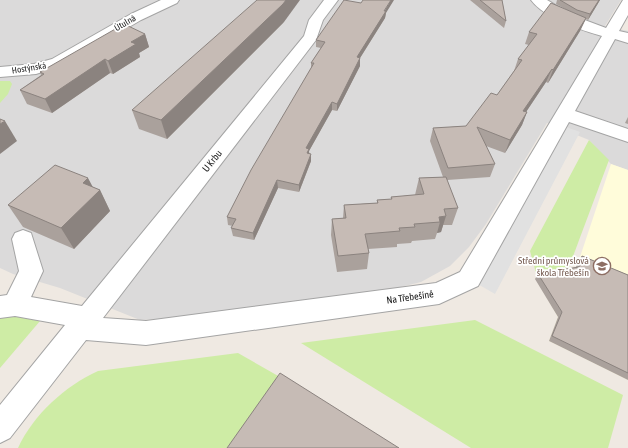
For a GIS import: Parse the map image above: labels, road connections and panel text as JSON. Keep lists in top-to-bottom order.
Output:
{
  "streets": {
    "street": [
      "Útulná",
      "Hostýnská",
      "U Krbu",
      "Na Třebešíně"
    ]
  },
  "crossings": [
    ["Útulná", "Hostýnská"],
    ["U Krbu", "Na Třebešíně"]
  ],
  "places": {
    "school or university": ["Střední průmyslová škola Třebešín"]
  }
}
